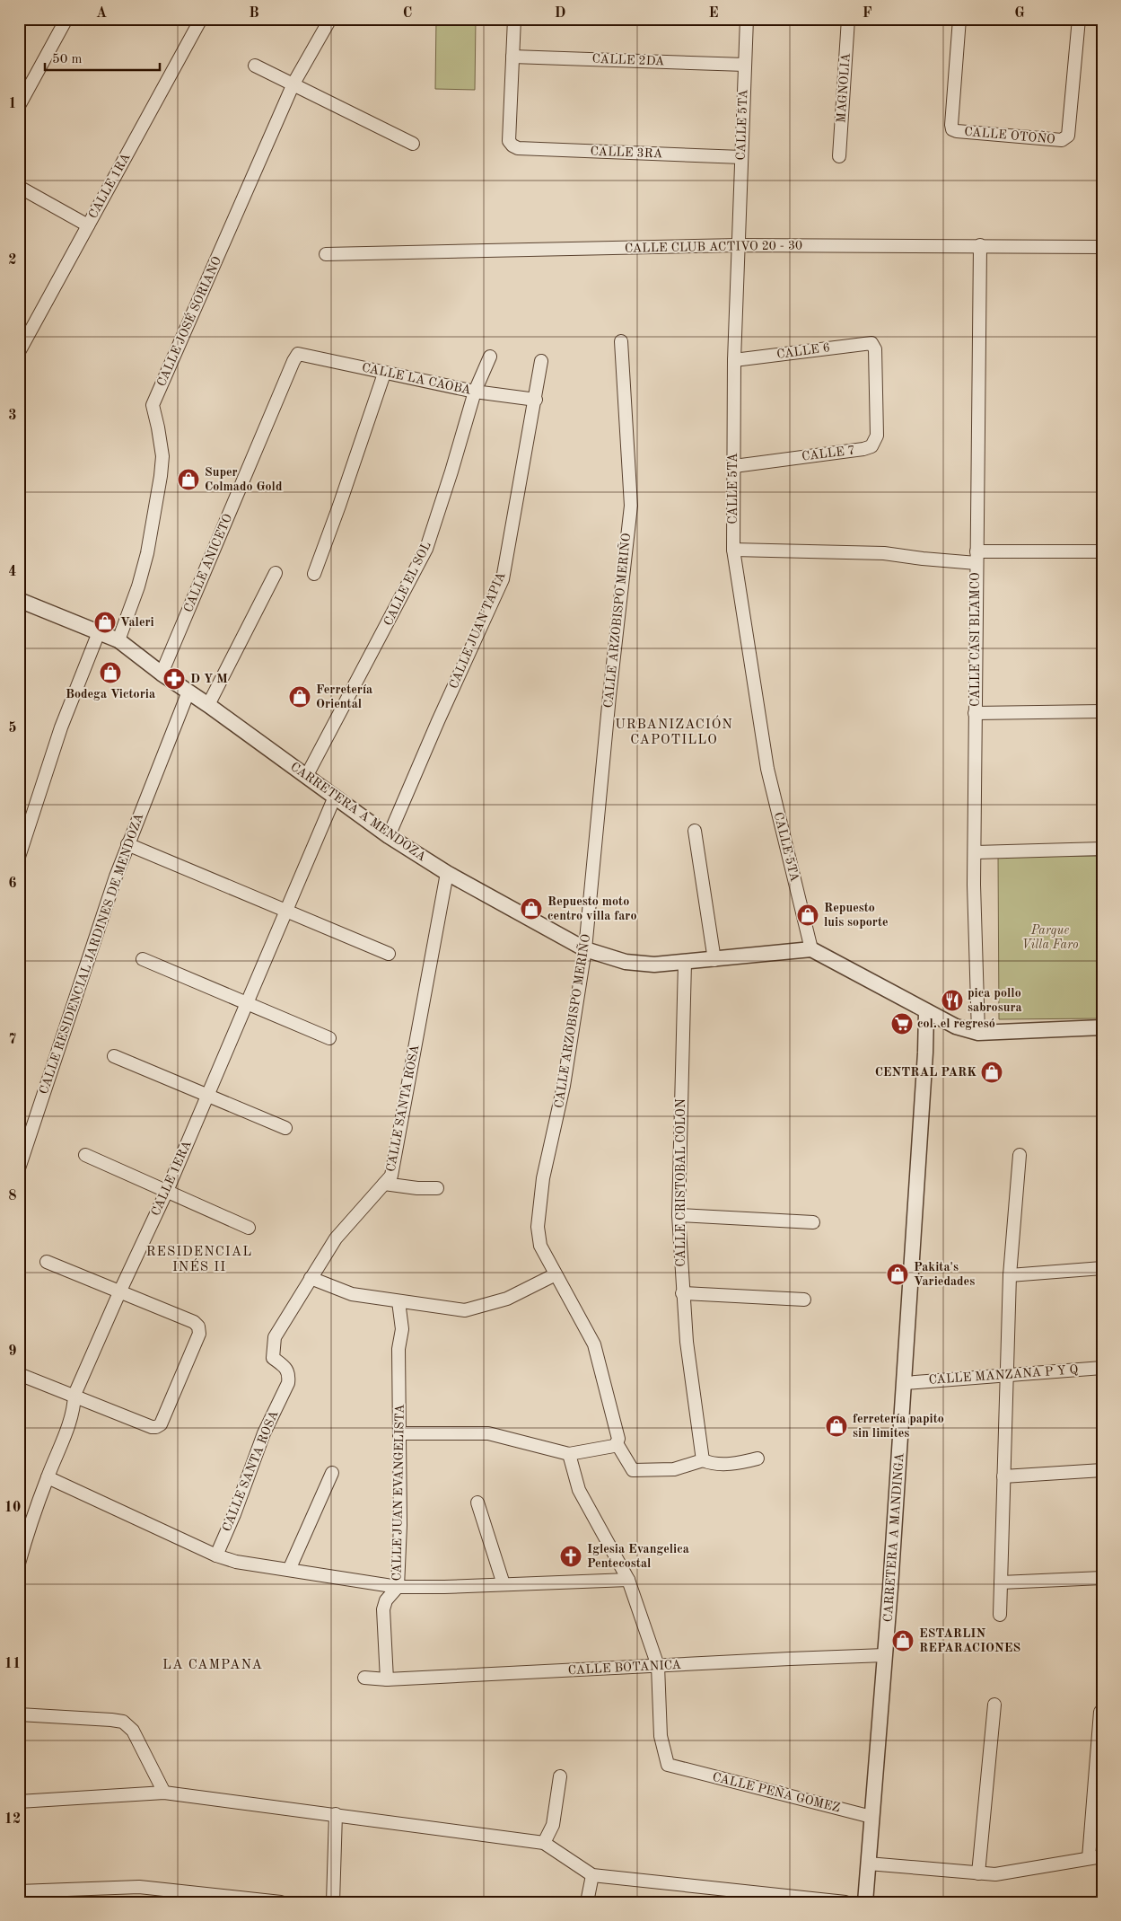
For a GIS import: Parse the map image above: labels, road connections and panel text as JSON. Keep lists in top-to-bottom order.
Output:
{
  "streets": {
    "street": [
      "CALLE 2DA",
      "MAGNOLIA",
      "CALLE 5TA",
      "CALLE OTOÑO",
      "CALLE 3RA",
      "CALLE 1RA",
      "CALLE CLUB ACTIVO 20 - 30",
      "CALLE JOSÉ SORIANO",
      "CALLE 6",
      "CALLE LA CAOBA",
      "CALLE 7",
      "CALLE ANICETO",
      "CALLE EL SOL",
      "CALLE ARZOBISPO MERIÑO",
      "CALLE JUAN TAPIA",
      "CALLE CASI BLAMCO",
      "CARRETERA A MENDOZA",
      "CALLE RESIDENCIAL JARDINES DE MENDOZA",
      "CALLE SANTA ROSA",
      "CALLE 1ERA",
      "CALLE CRISTOBAL COLON",
      "CALLE MANZANA P Y Q",
      "CALLE JUAN EVANGELISTA",
      "CARRETERA A MANDINGA",
      "CALLE BOTANICA",
      "CALLE PEÑA GOMEZ"
    ]
  },
  "crossings": [
    ["CALLE 2DA", "CALLE 5TA"],
    ["CALLE 2DA", "CALLE 3RA"],
    ["CALLE 5TA", "CALLE 3RA"],
    ["CALLE 5TA", "CALLE CLUB ACTIVO 20 - 30"],
    ["CALLE 5TA", "CALLE 6"],
    ["CALLE 5TA", "CALLE 7"],
    ["CALLE 5TA", "CARRETERA A MENDOZA"],
    ["CALLE CLUB ACTIVO 20 - 30", "CALLE CASI BLAMCO"],
    ["CALLE JOSÉ SORIANO", "CARRETERA A MENDOZA"],
    ["CALLE 6", "CALLE 7"],
    ["CALLE LA CAOBA", "CALLE ANICETO"],
    ["CALLE LA CAOBA", "CALLE EL SOL"],
    ["CALLE LA CAOBA", "CALLE JUAN TAPIA"],
    ["CALLE ANICETO", "CARRETERA A MENDOZA"],
    ["CALLE EL SOL", "CARRETERA A MENDOZA"],
    ["CALLE ARZOBISPO MERIÑO", "CARRETERA A MENDOZA"],
    ["CALLE JUAN TAPIA", "CARRETERA A MENDOZA"],
    ["CARRETERA A MENDOZA", "CALLE RESIDENCIAL JARDINES DE MENDOZA"],
    ["CARRETERA A MENDOZA", "CALLE SANTA ROSA"],
    ["CARRETERA A MENDOZA", "CALLE 1ERA"],
    ["CARRETERA A MENDOZA", "CALLE CRISTOBAL COLON"],
    ["CALLE MANZANA P Y Q", "CARRETERA A MANDINGA"],
    ["CALLE JUAN EVANGELISTA", "CALLE BOTANICA"],
    ["CARRETERA A MANDINGA", "CALLE BOTANICA"],
    ["CARRETERA A MANDINGA", "CALLE PEÑA GOMEZ"],
    ["CALLE BOTANICA", "CALLE PEÑA GOMEZ"]
  ],
  "districts": ["URBANIZACIÓN CAPOTILLO", "RESIDENCIAL INÉS II", "LA CAMPANA"],
  "parks": ["Parque Villa Faro"],
  "places": {
    "shop": [
      "Super Colmado Gold",
      "Valeri",
      "Bodega Victoria",
      "Ferretería Oriental",
      "Repuesto moto centro villa faro",
      "Repuesto luis soporte",
      "CENTRAL PARK",
      "Pakita's Variedades",
      "ferretería papito sin limites",
      "ESTARLIN REPARACIONES"
    ],
    "pharmacy": ["D Y M"],
    "restaurant": ["pica pollo sabrosura"],
    "supermarket": ["col. el regresó"],
    "church": ["Iglesia Evangelica Pentecostal"]
  },
  "scale_bar": "50 m",
  "grid": {
    "columns": [
      "A",
      "B",
      "C",
      "D",
      "E",
      "F",
      "G"
    ],
    "rows": [
      "1",
      "2",
      "3",
      "4",
      "5",
      "6",
      "7",
      "8",
      "9",
      "10",
      "11",
      "12"
    ]
  }
}
